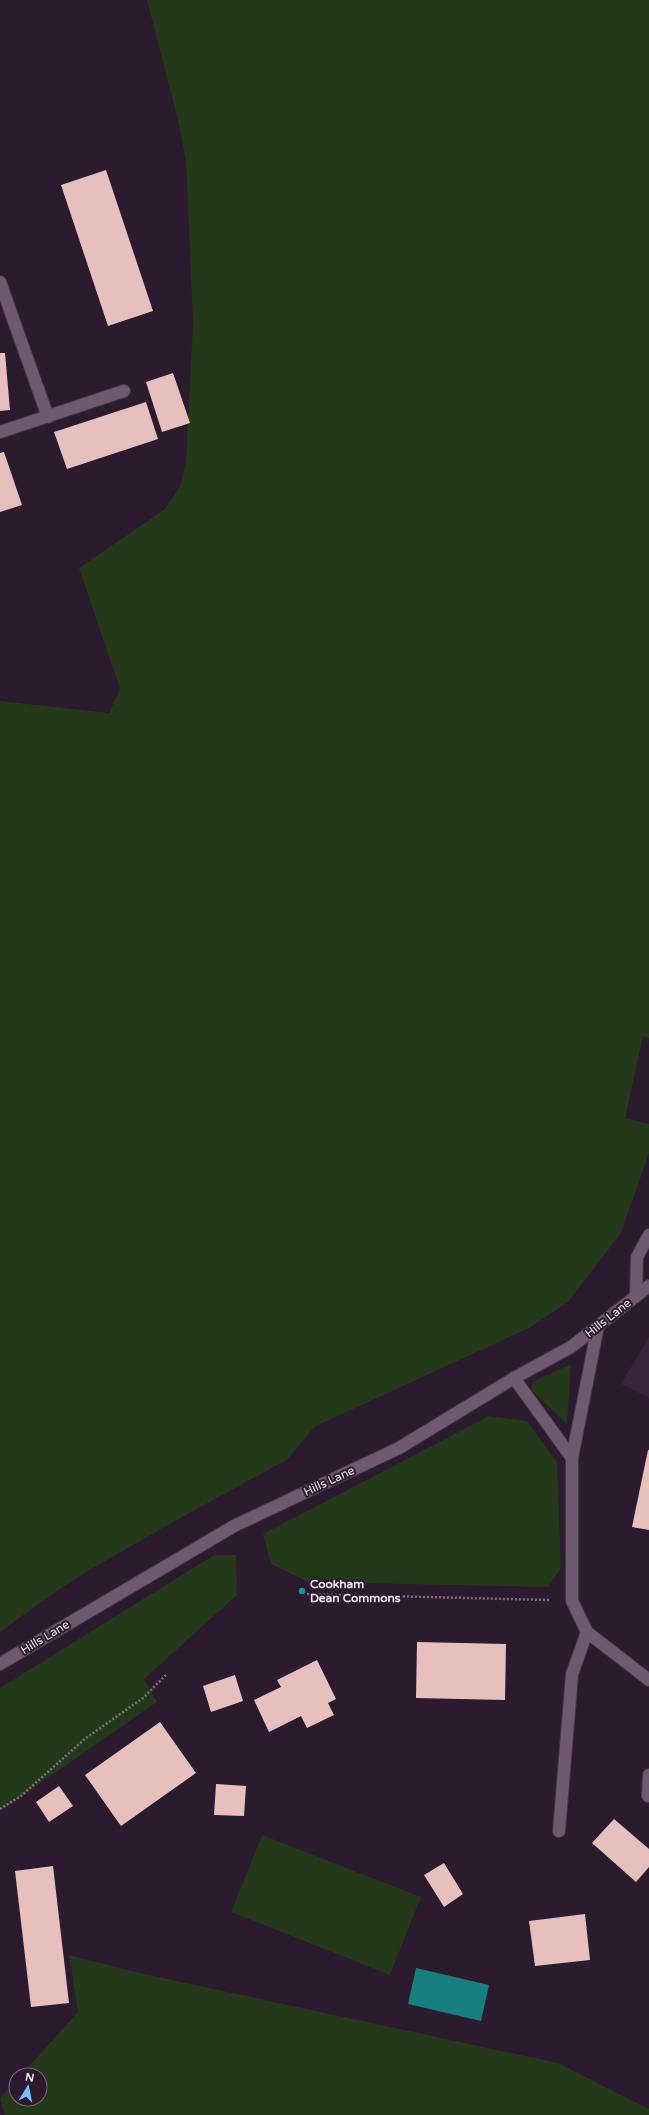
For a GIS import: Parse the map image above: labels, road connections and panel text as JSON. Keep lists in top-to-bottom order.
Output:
{
  "streets": {
    "street": ["Hills Lane"]
  },
  "places": ["Cookham Dean Commons"],
  "north": "top"
}
